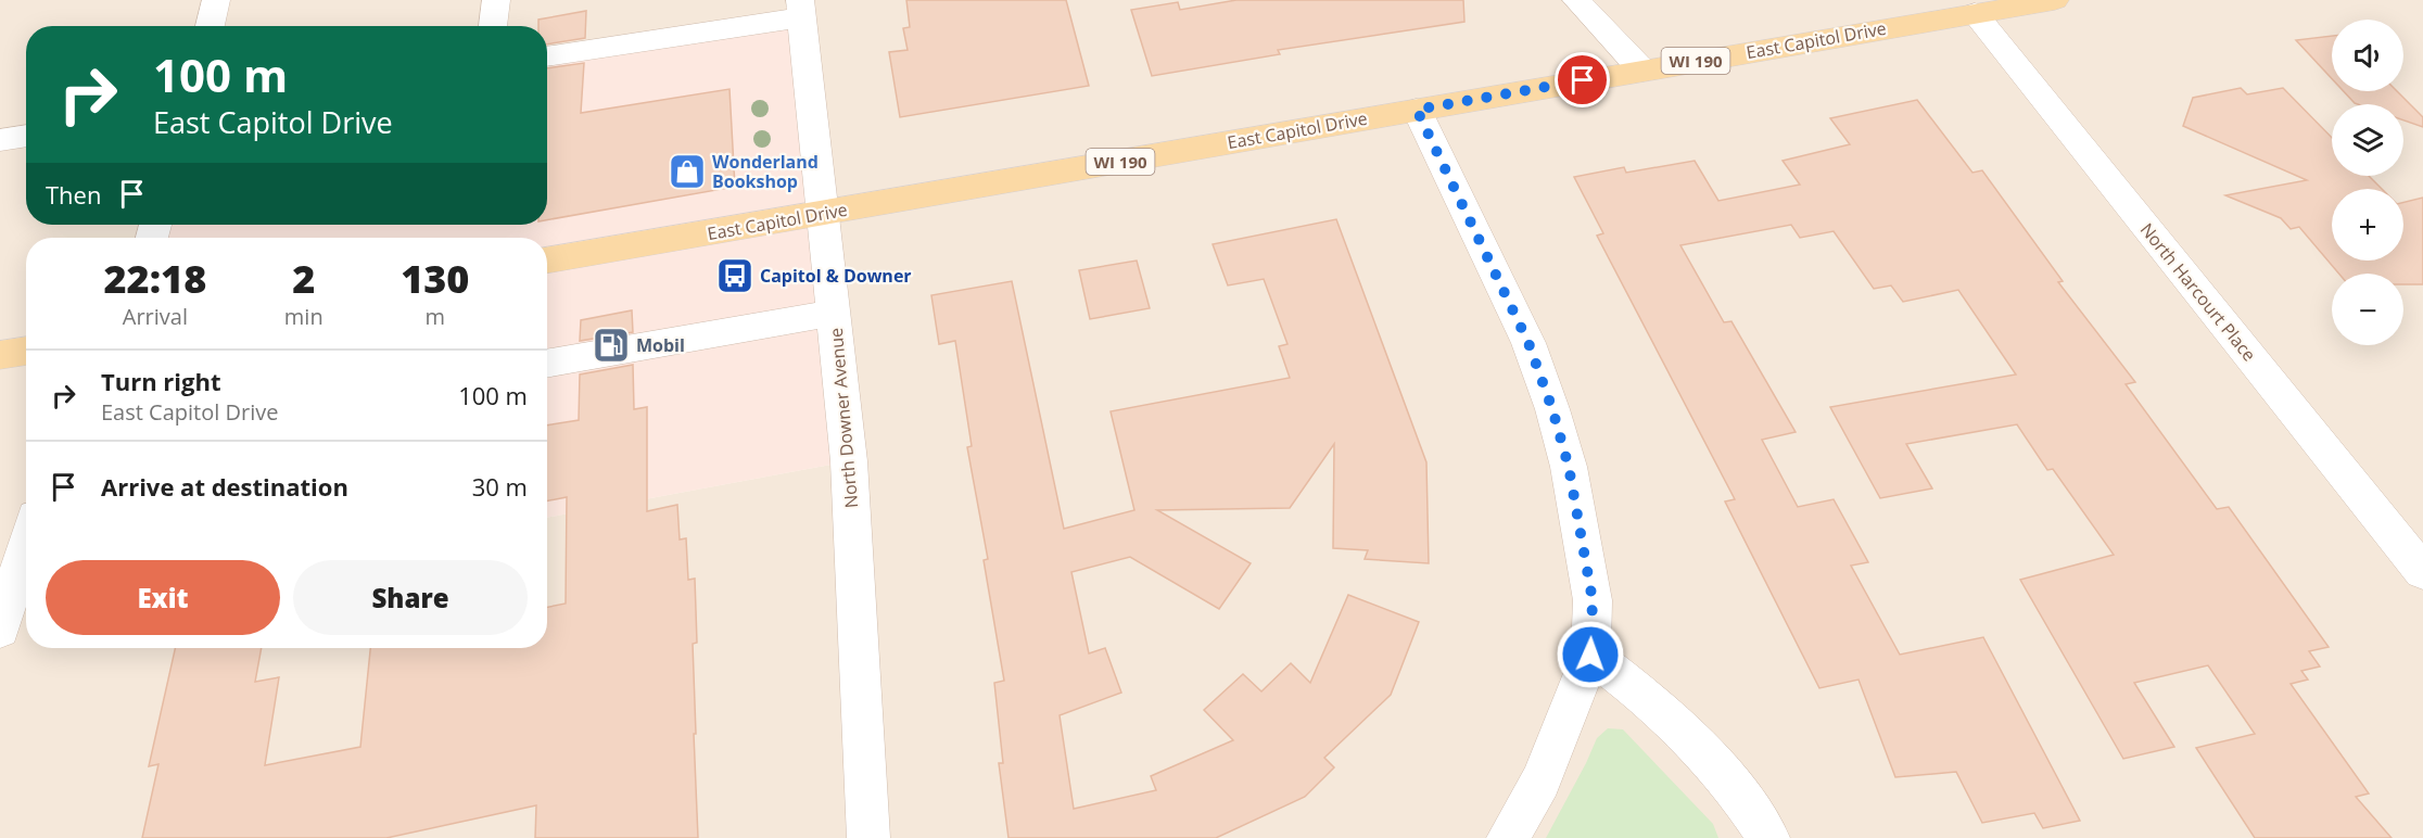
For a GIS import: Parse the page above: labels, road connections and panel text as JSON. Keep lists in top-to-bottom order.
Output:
{
  "streets": {
    "main road": ["East Capitol Drive", "WI 190"],
    "street": ["North Harcourt Place", "North Downer Avenue"]
  },
  "crossings": [
    ["East Capitol Drive", "North Harcourt Place"],
    ["East Capitol Drive", "North Downer Avenue"]
  ],
  "places": {
    "shop": ["Wonderland Bookshop"],
    "bus stop": ["Capitol & Downer"],
    "fuel station": ["Mobil"]
  },
  "page": {
    "map_buttons": ["+", "−"],
    "turn": ["100 m", "East Capitol Drive"],
    "then": "Then",
    "eta": [
      "22:18",
      "Arrival",
      "2",
      "min",
      "130",
      "m"
    ],
    "list": [
      {
        "name": "Turn right",
        "note": "East Capitol Drive",
        "value": "100 m"
      },
      {
        "name": "Arrive at destination",
        "value": "30 m"
      }
    ],
    "buttons": ["Exit", "Share"]
  }
}
